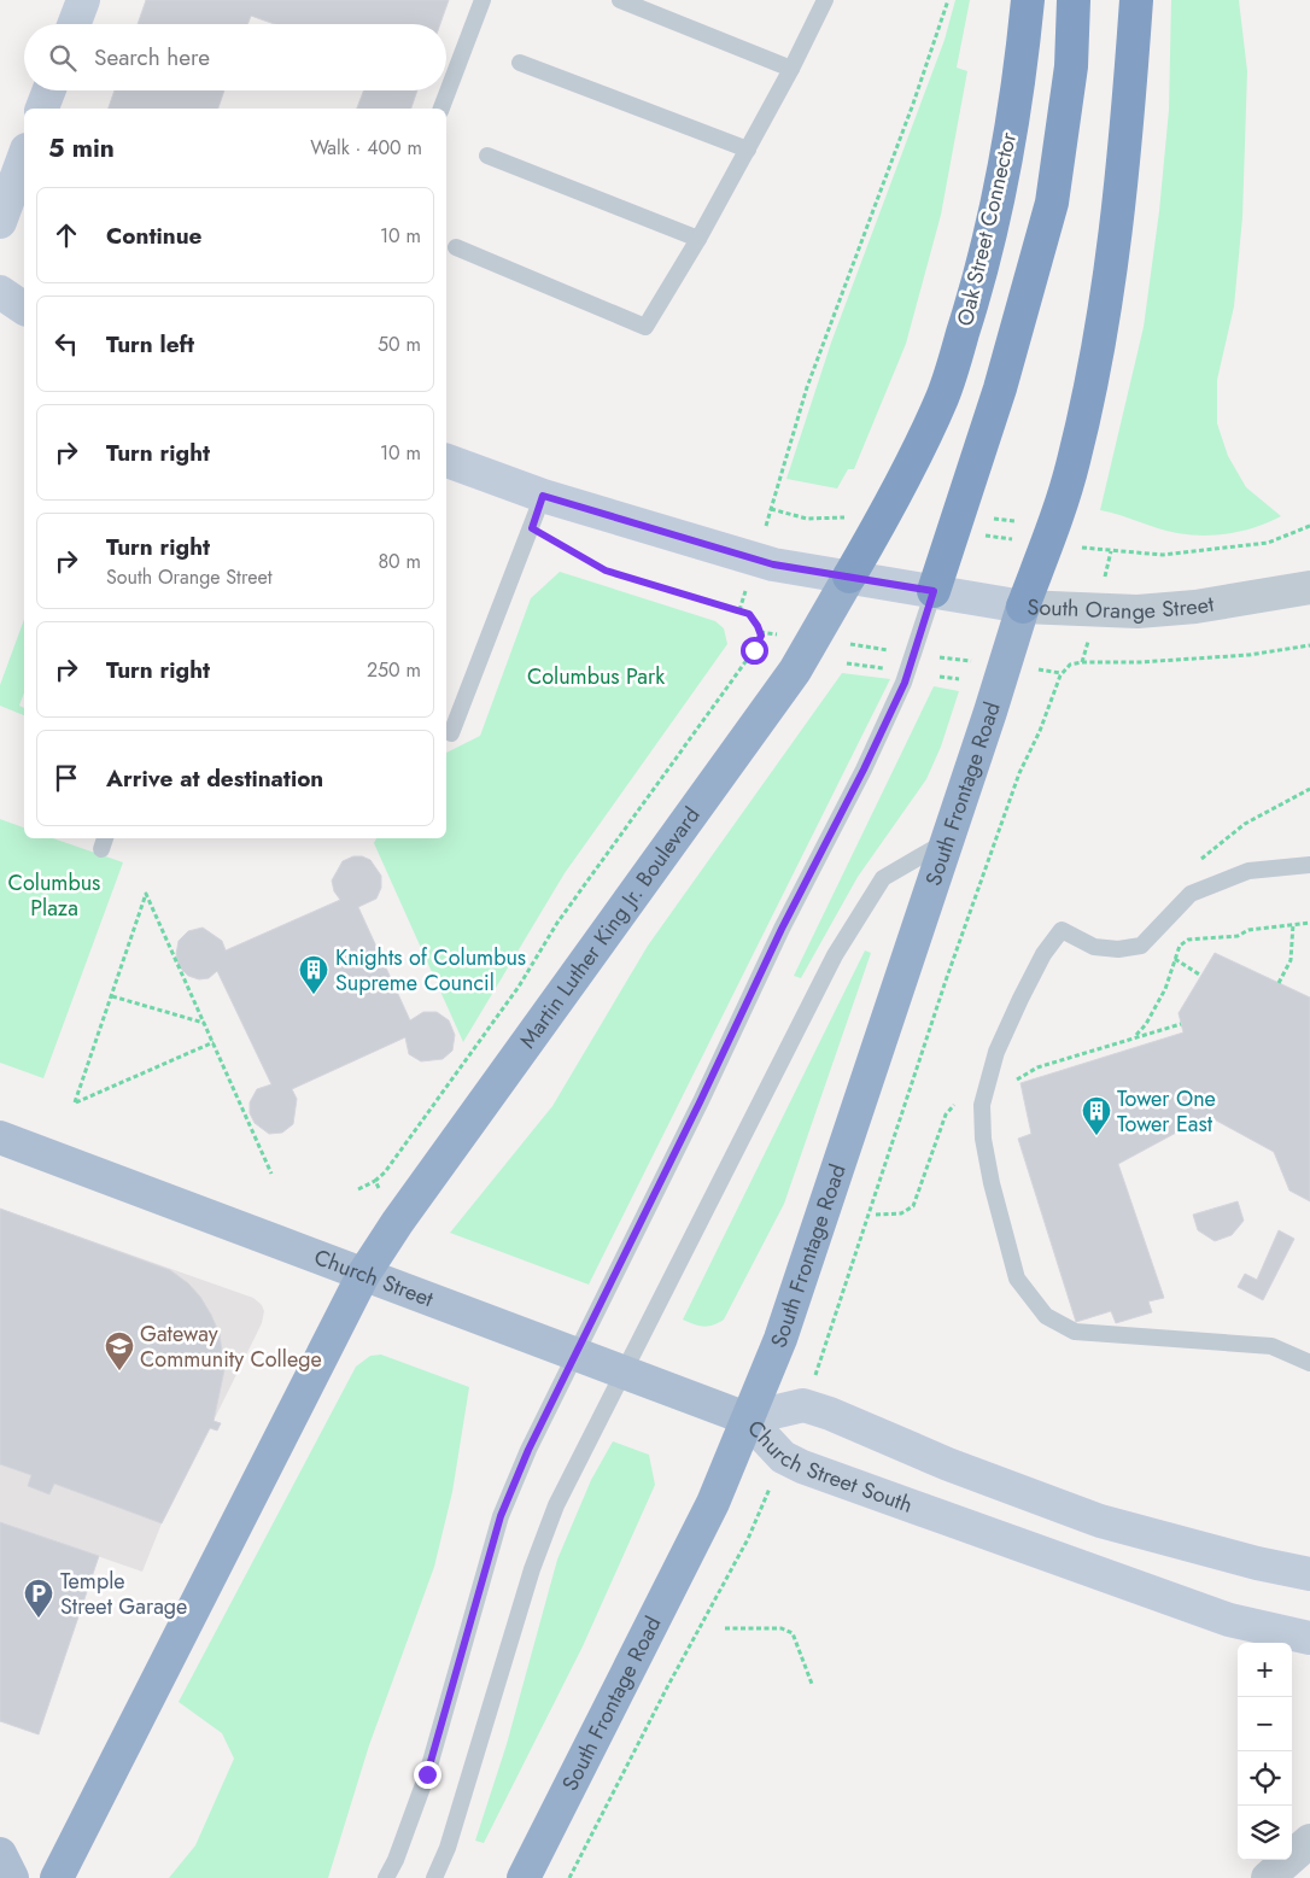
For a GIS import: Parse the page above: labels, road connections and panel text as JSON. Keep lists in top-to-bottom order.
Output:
{
  "streets": {
    "highway": ["Oak Street Connector", "South Frontage Road", "Martin Luther King Jr. Boulevard"],
    "main road": ["South Orange Street", "Church Street", "Church Street South"]
  },
  "crossings": [
    ["Oak Street Connector", "South Orange Street"],
    ["Oak Street Connector", "Martin Luther King Jr. Boulevard"],
    ["South Orange Street", "South Frontage Road"],
    ["South Orange Street", "Martin Luther King Jr. Boulevard"],
    ["South Frontage Road", "Church Street"],
    ["South Frontage Road", "Church Street South"],
    ["Martin Luther King Jr. Boulevard", "Church Street"],
    ["Church Street", "Church Street South"]
  ],
  "parks": ["Columbus Park", "Columbus Plaza"],
  "places": {
    "building": ["Knights of Columbus Supreme Council", "Tower One Tower East"],
    "school or university": ["Gateway Community College"],
    "parking": ["Temple Street Garage"]
  },
  "page": {
    "search": "Search here",
    "heading": ["5 min", "Walk · 400 m"],
    "list": [
      ["Continue", "10 m"],
      ["Turn left", "50 m"],
      ["Turn right", "10 m"],
      ["Turn right", "South Orange Street", "80 m"],
      ["Turn right", "250 m"],
      "Arrive at destination"
    ],
    "map_buttons": ["+", "−"]
  }
}
